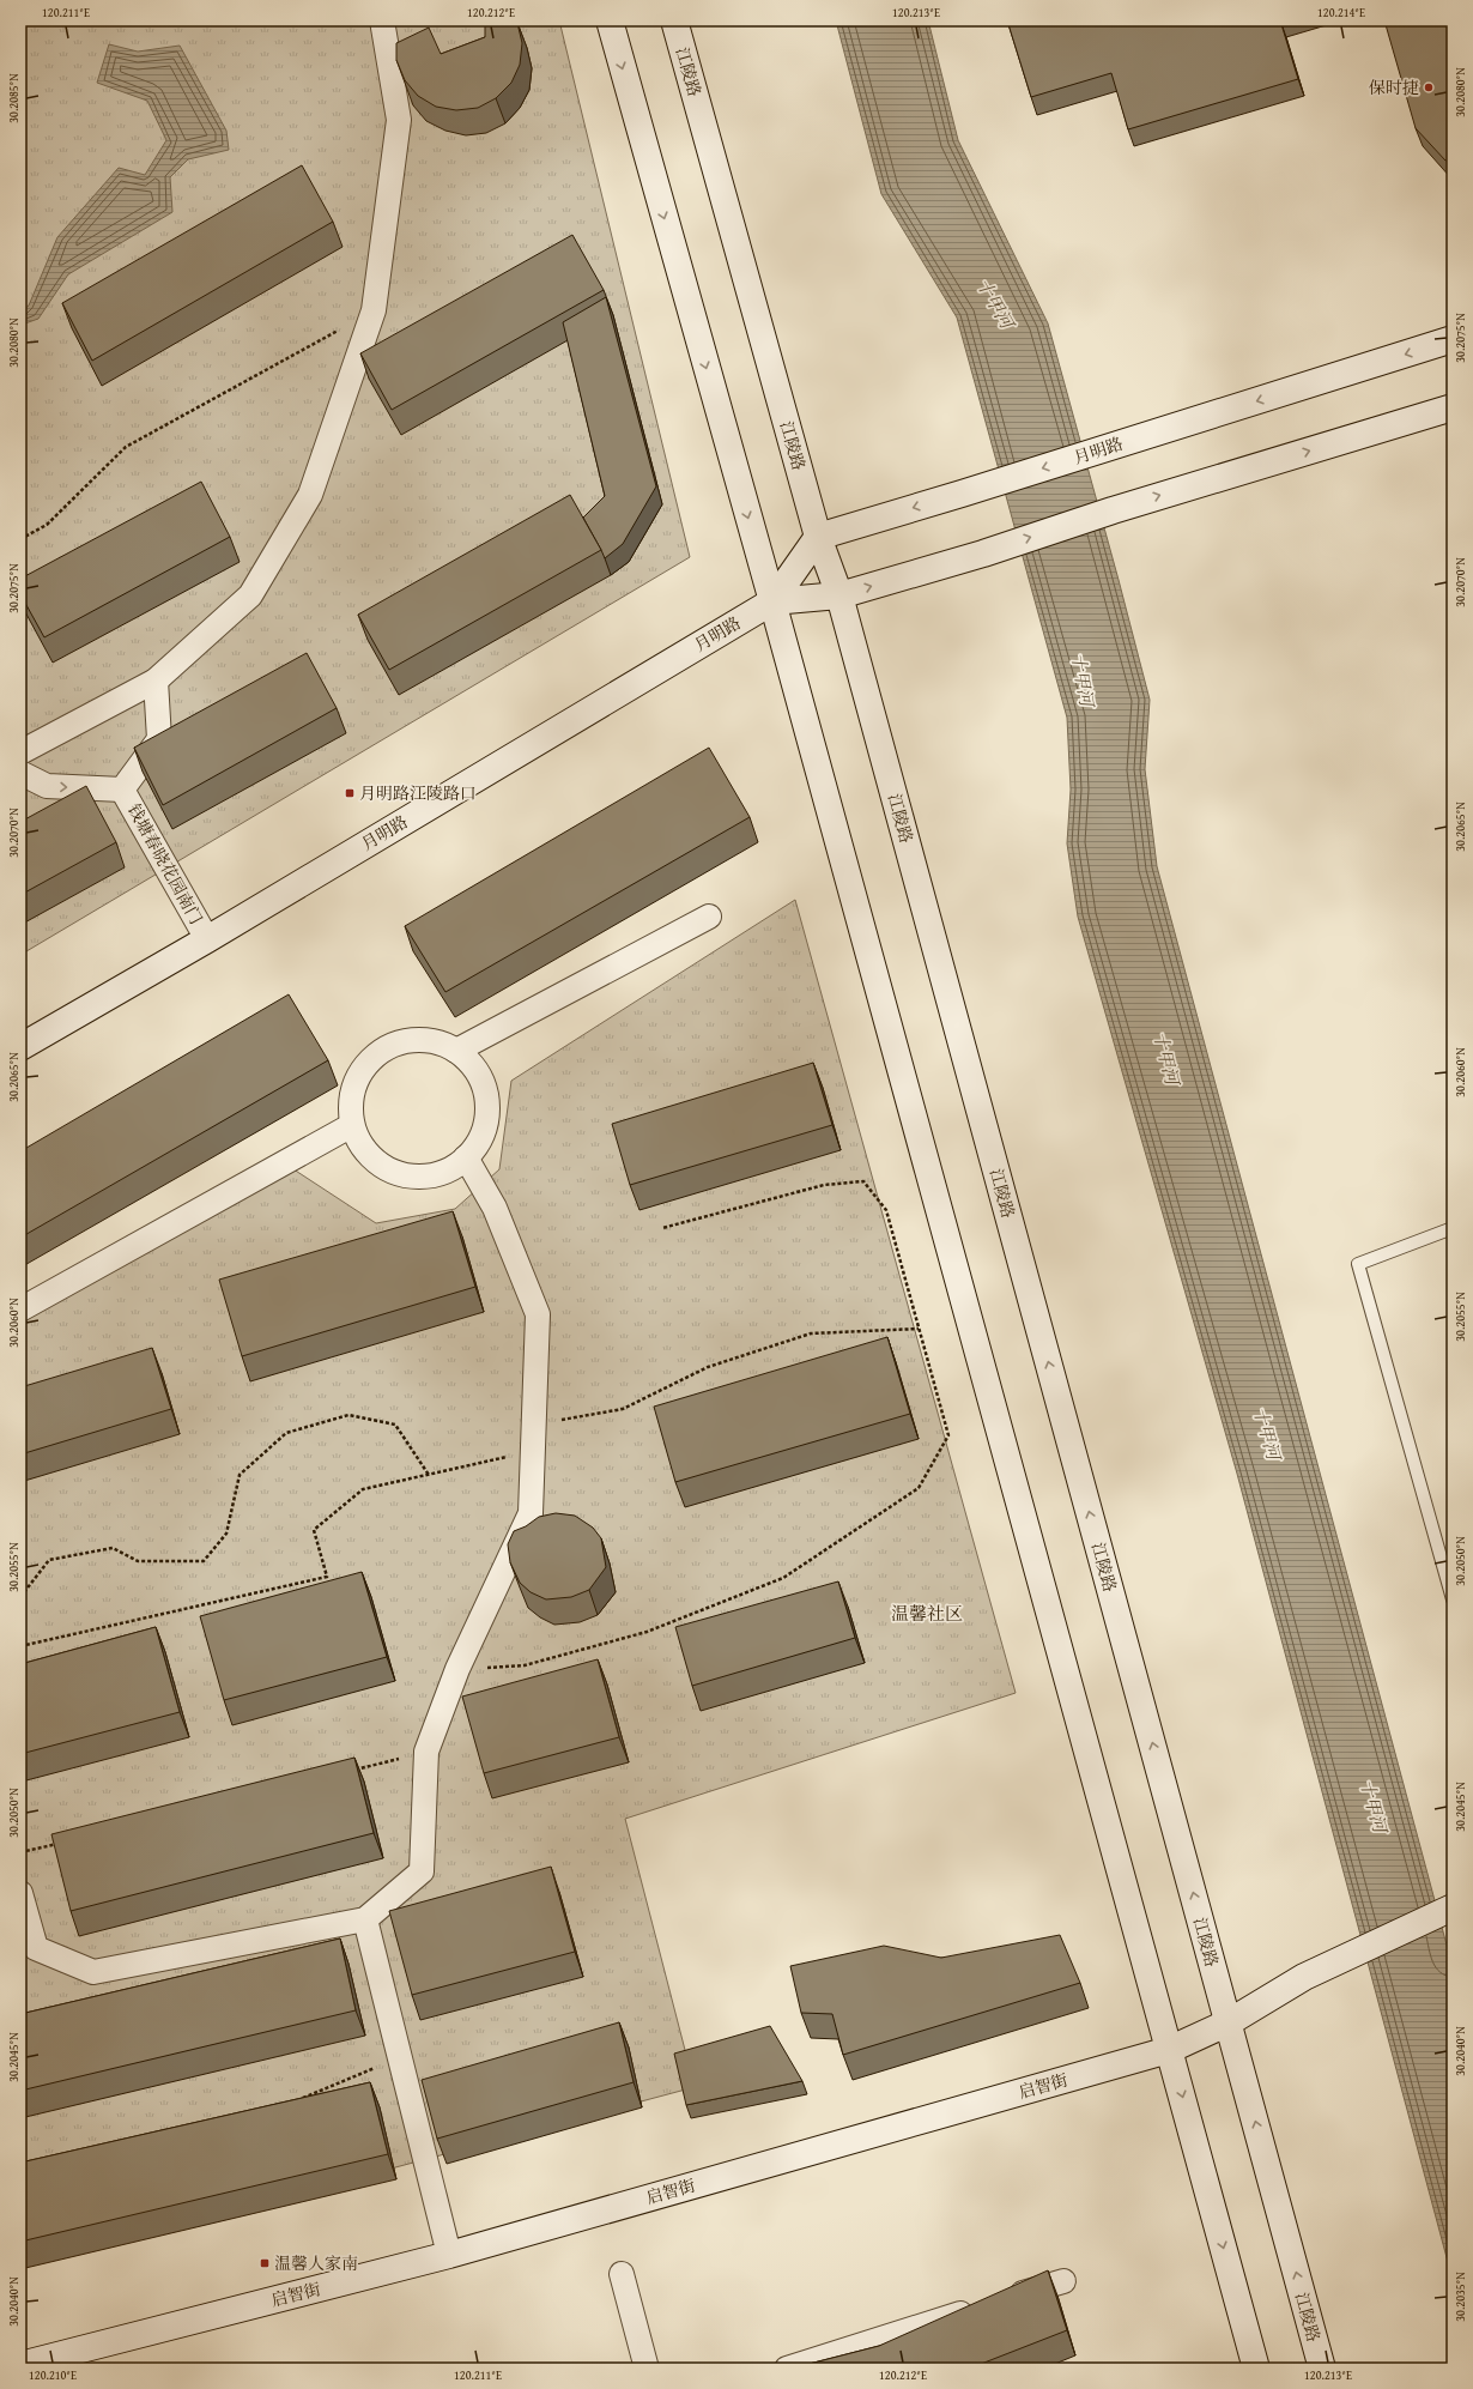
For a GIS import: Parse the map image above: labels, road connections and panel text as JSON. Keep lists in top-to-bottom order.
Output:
{
  "streets": {
    "main road": ["江陵路", "月明路", "启智街"],
    "street": ["钱塘春晓花园南门"]
  },
  "crossings": [
    ["江陵路", "月明路"],
    ["江陵路", "启智街"],
    ["月明路", "钱塘春晓花园南门"]
  ],
  "districts": ["温馨社区"],
  "water": ["十甲河"],
  "places": {
    "other": ["保时捷"],
    "transit": ["月明路江陵路口", "温馨人家南"]
  },
  "coordinates": [
    "120.211°E",
    "120.212°E",
    "120.213°E",
    "120.214°E",
    "30.2080°N",
    "30.2085°N",
    "30.2075°N",
    "30.2070°N",
    "30.2065°N",
    "30.2060°N",
    "30.2055°N",
    "30.2050°N",
    "30.2045°N",
    "30.2040°N",
    "30.2035°N",
    "120.210°E"
  ]
}
